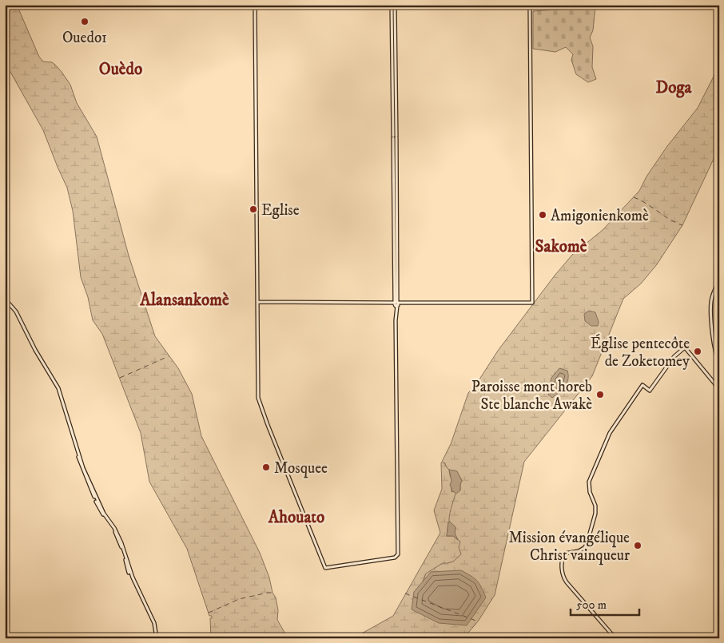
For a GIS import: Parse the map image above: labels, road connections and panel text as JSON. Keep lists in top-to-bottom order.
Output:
{
  "districts": [
    "Ouèdo",
    "Doga",
    "Sakomè",
    "Alansankomè",
    "Ahouato"
  ],
  "places": [
    "Ouedo1",
    "Eglise",
    "Amigonienkomè",
    "Église pentecôte de Zoketomey",
    "Paroisse mont horeb Ste blanche Awakè",
    "Mosquee",
    "Mission évangélique Christ vainqueur"
  ],
  "scale_bar": "500 m"
}
